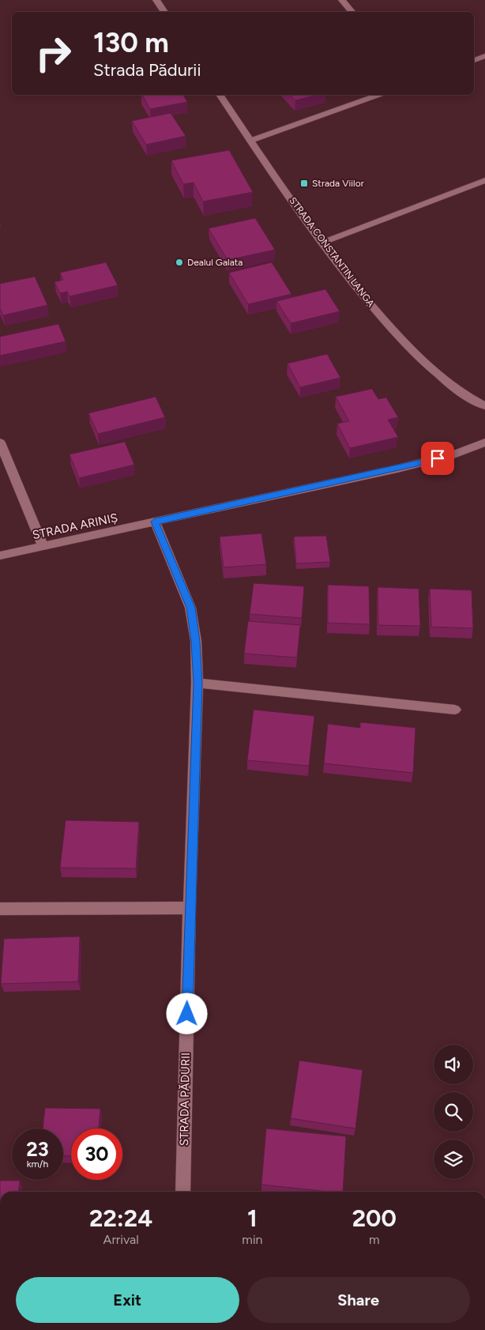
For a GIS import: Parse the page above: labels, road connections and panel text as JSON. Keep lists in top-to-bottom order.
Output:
{
  "streets": {
    "street": ["STRADA CONSTANTIN LANGA", "STRADA ARINIȘ", "STRADA PĂDURII"]
  },
  "crossings": [
    ["STRADA ARINIȘ", "STRADA PĂDURII"]
  ],
  "places": {
    "transit": ["Strada Viilor"],
    "other": ["Dealul Galata"]
  },
  "page": {
    "turn": ["130 m", "Strada Pădurii"],
    "speed": "23 km/h",
    "limit": "30",
    "eta": [
      "22:24",
      "Arrival",
      "1",
      "min",
      "200",
      "m"
    ],
    "buttons": ["Exit", "Share"]
  }
}
